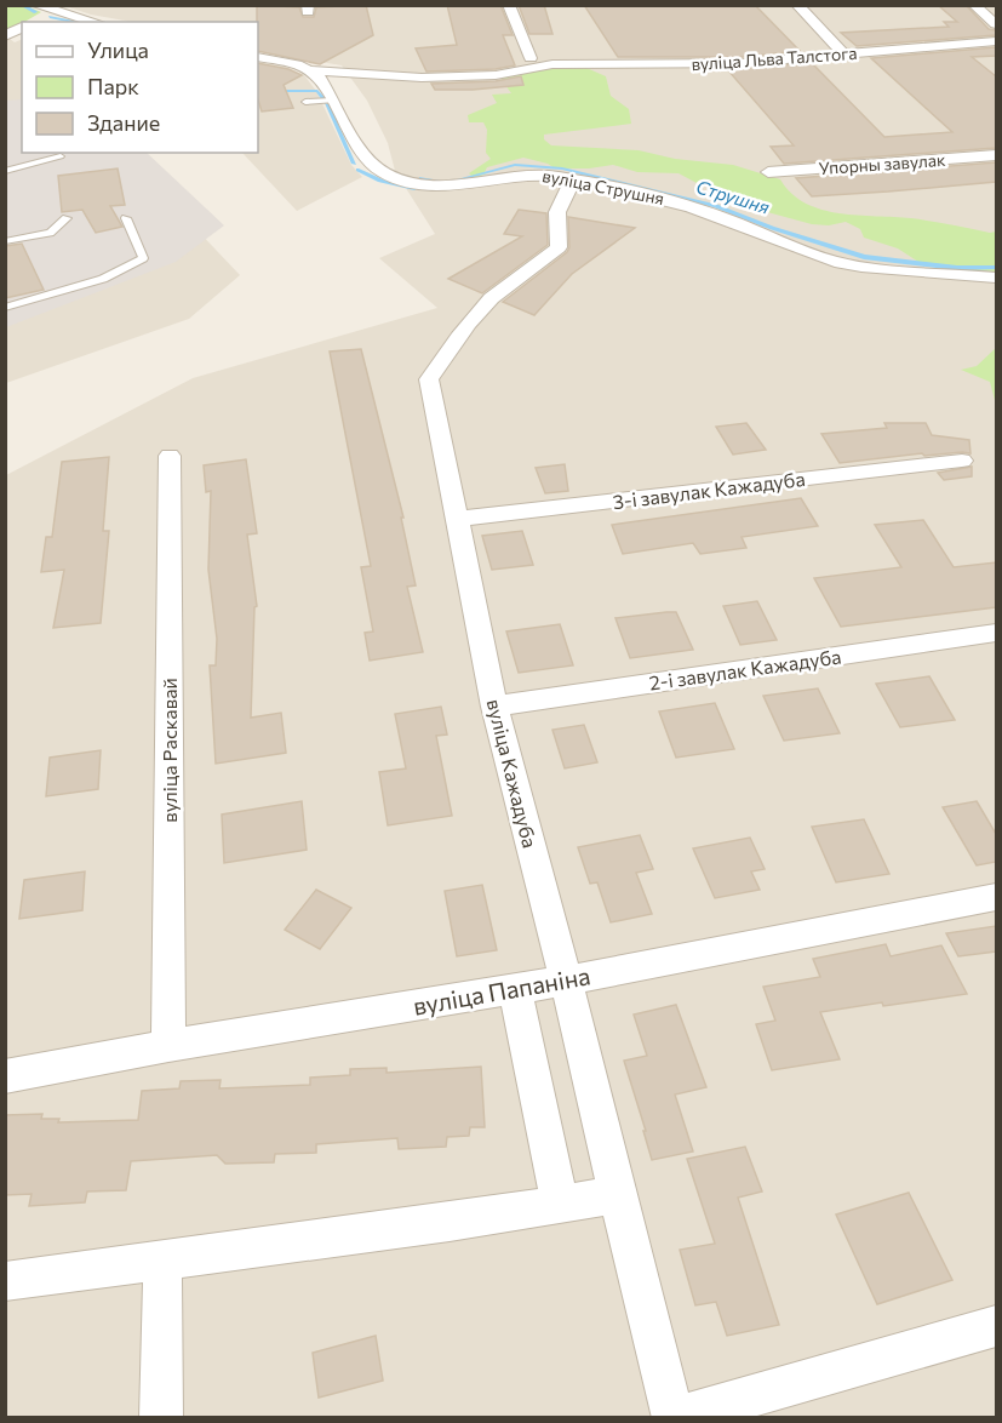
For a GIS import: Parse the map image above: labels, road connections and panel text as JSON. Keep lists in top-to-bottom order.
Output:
{
  "streets": {
    "street": [
      "вуліца Льва Талстога",
      "Упорны завулак",
      "вуліца Струшня",
      "3-і завулак Кажадуба",
      "2-і завулак Кажадуба",
      "вуліца Раскавай",
      "вуліца Кажадуба",
      "вуліца Папаніна"
    ]
  },
  "crossings": [
    ["вуліца Льва Талстога", "вуліца Струшня"],
    ["вуліца Струшня", "вуліца Кажадуба"],
    ["3-і завулак Кажадуба", "вуліца Кажадуба"],
    ["2-і завулак Кажадуба", "вуліца Кажадуба"],
    ["вуліца Раскавай", "вуліца Папаніна"],
    ["вуліца Кажадуба", "вуліца Папаніна"]
  ],
  "water": ["Струшня"],
  "legend": ["Улица", "Парк", "Здание"]
}
